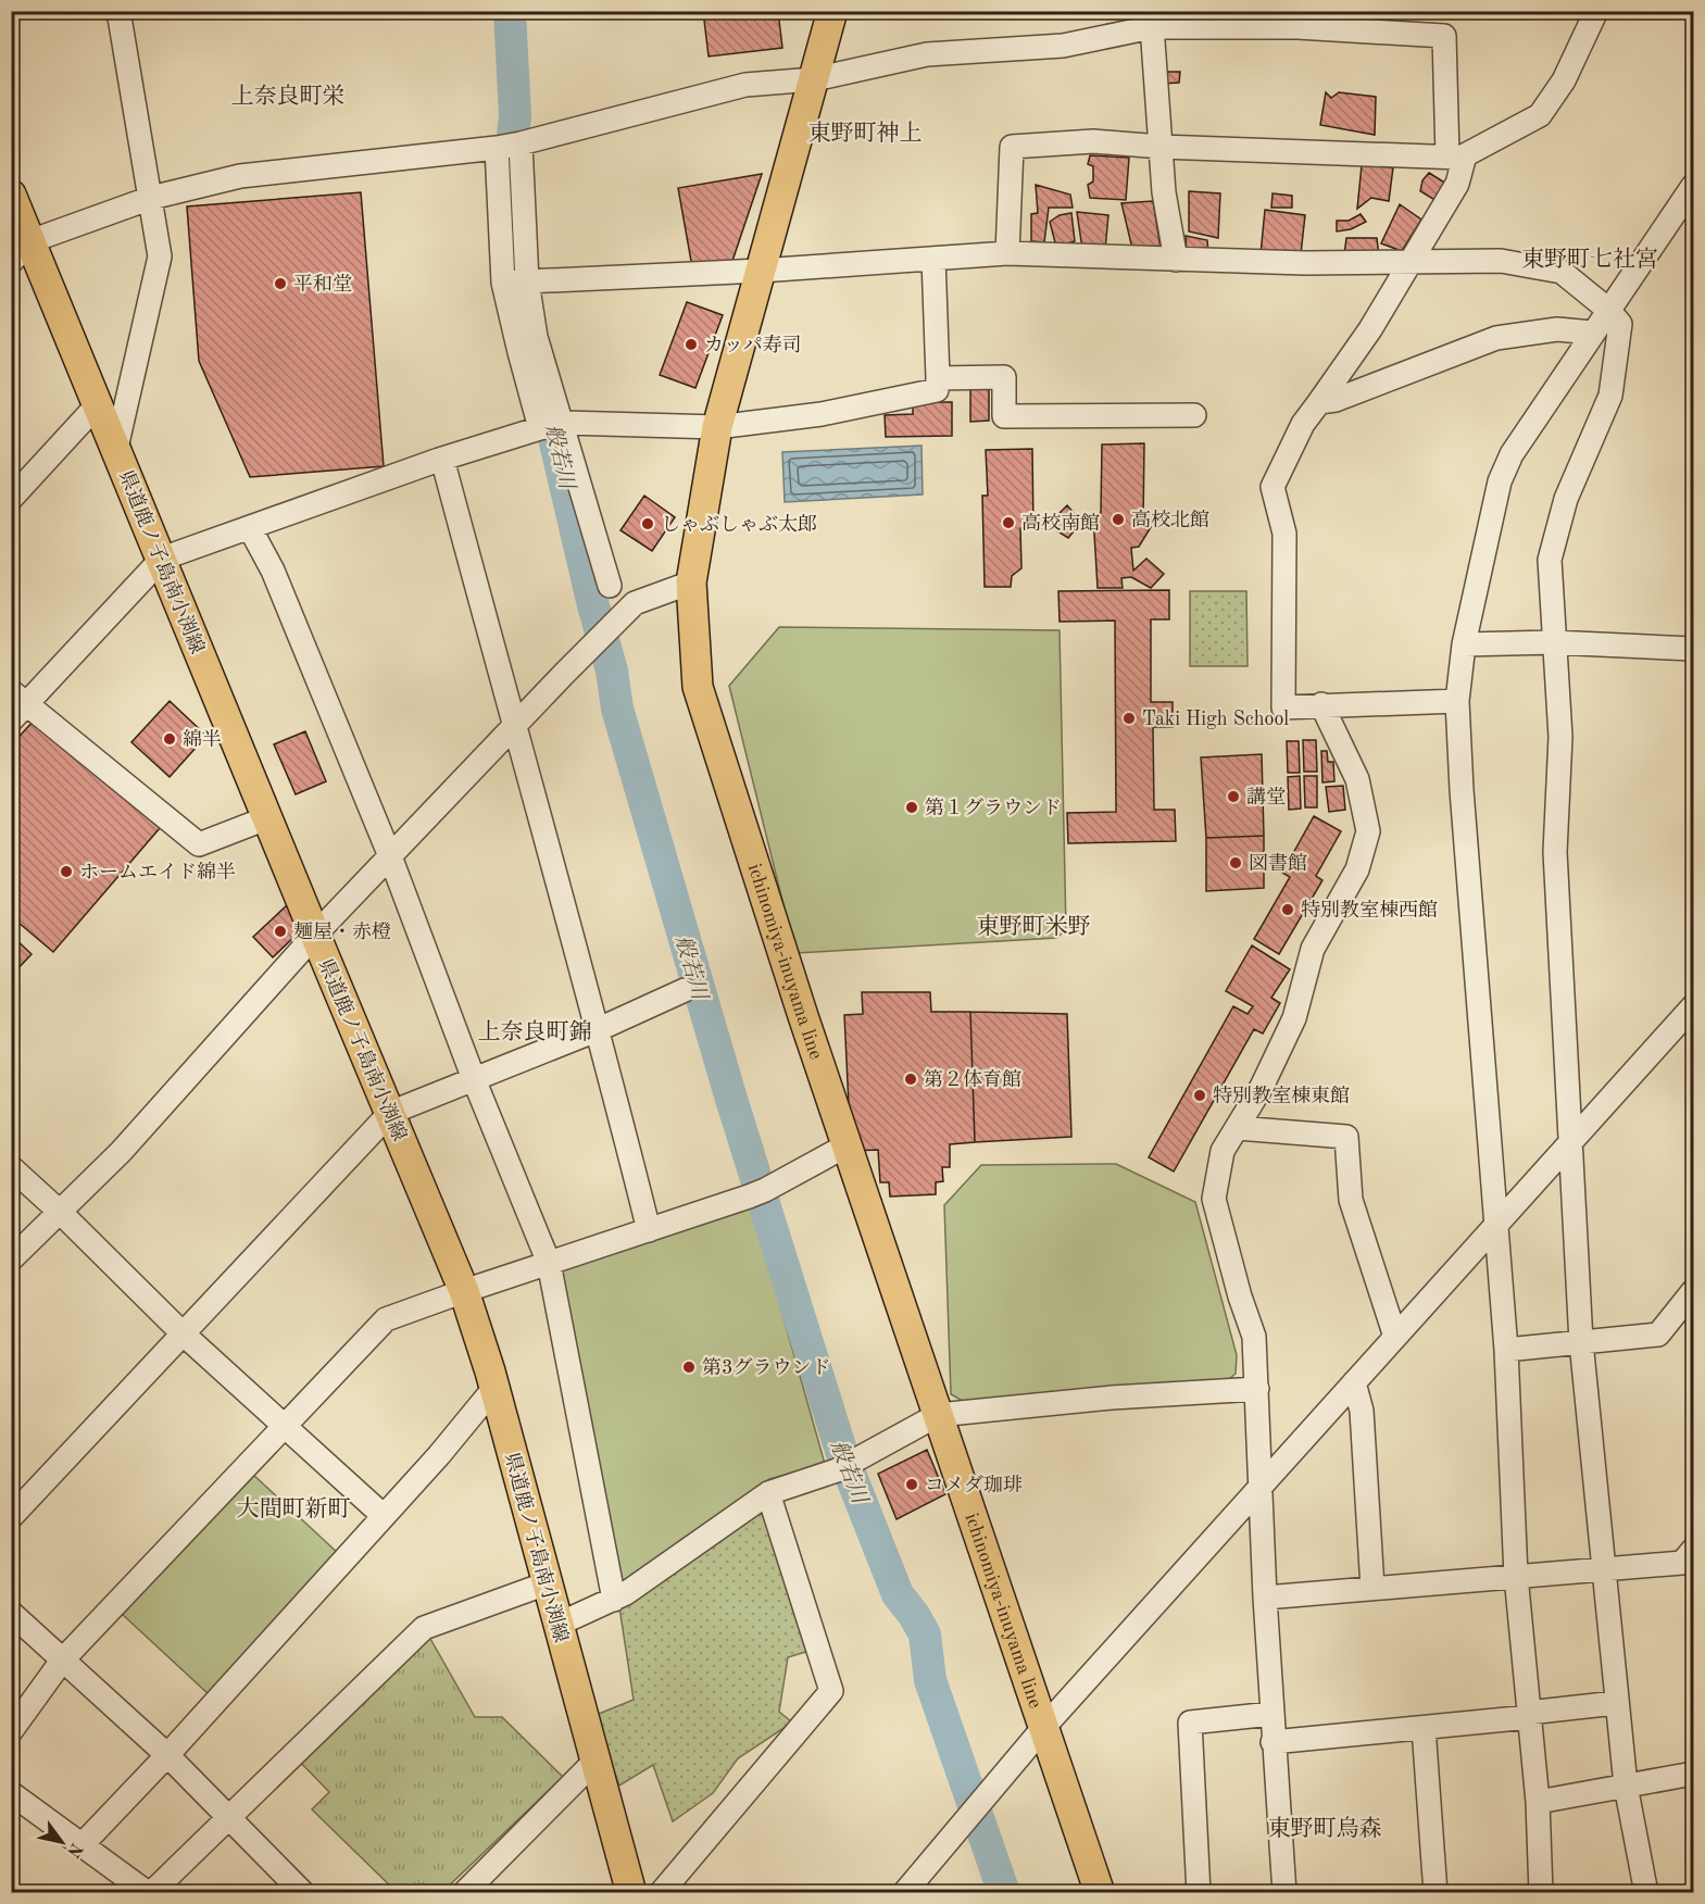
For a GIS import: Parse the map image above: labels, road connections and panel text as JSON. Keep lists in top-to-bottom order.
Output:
{
  "streets": {
    "main road": ["県道鹿ノ子島南小渕線", "ichinomiya-inuyama line"]
  },
  "districts": [
    "上奈良町栄",
    "東野町神上",
    "東野町七社宮",
    "東野町米野",
    "上奈良町錦",
    "大間町新町",
    "東野町烏森"
  ],
  "water": ["般若川"],
  "places": [
    "平和堂",
    "カッパ寿司",
    "高校北館",
    "高校南館",
    "しゃぶしゃぶ太郎",
    "Taki High School",
    "綿半",
    "講堂",
    "第１グラウンド",
    "図書館",
    "ホームエイド綿半",
    "特別教室棟西館",
    "麺屋・赤橙",
    "第２体育館",
    "特別教室棟東館",
    "第3グラウンド",
    "コメダ珈琲"
  ],
  "north": "bottom right"
}
